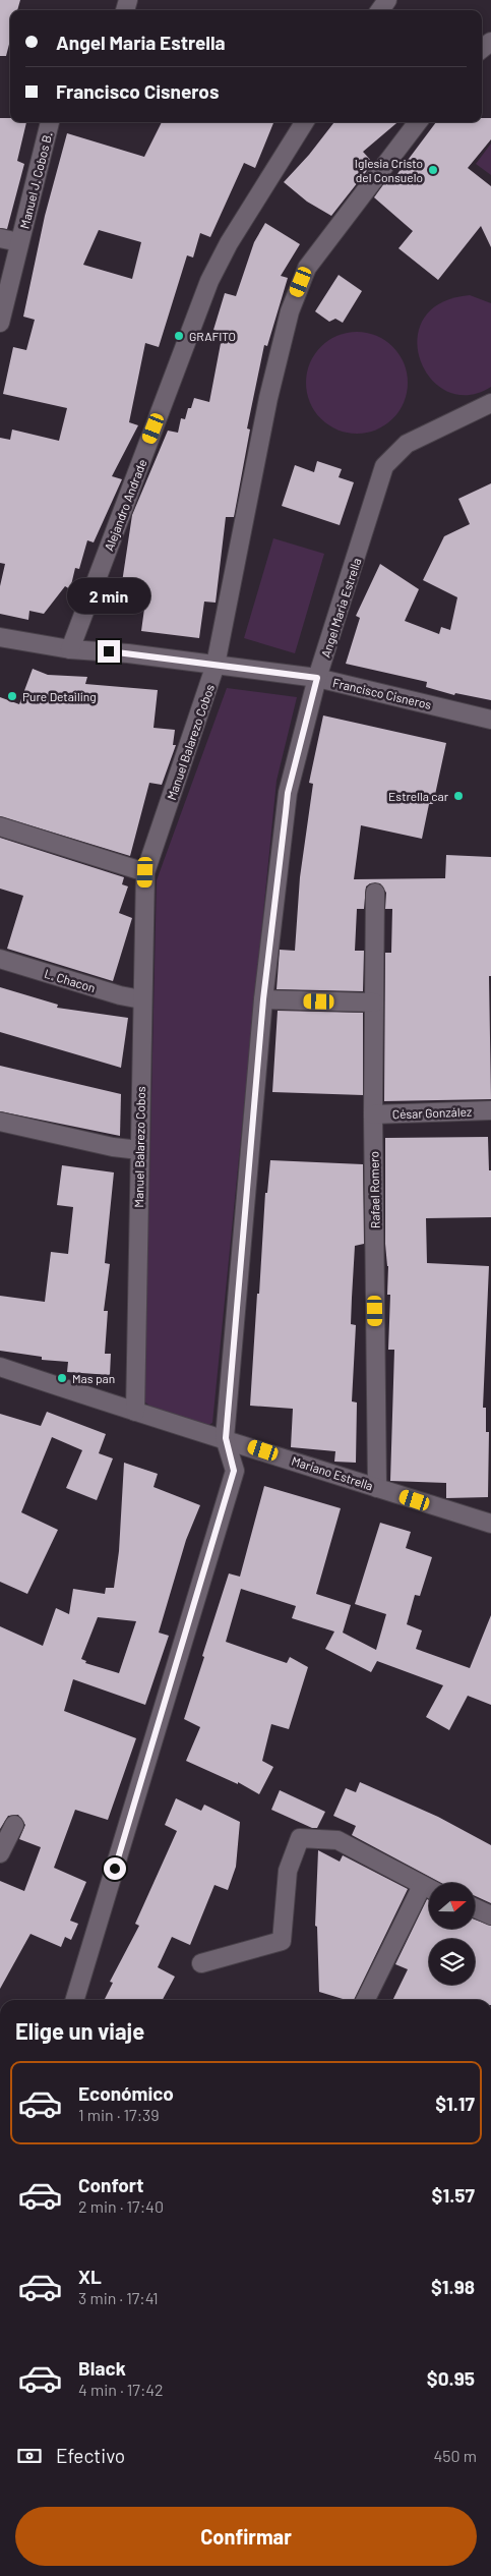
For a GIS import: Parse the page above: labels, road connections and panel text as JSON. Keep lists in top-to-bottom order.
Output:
{
  "streets": {
    "street": [
      "Manuel J. Cobos B.",
      "Alejandro Andrade",
      "Angel Maria Estrella",
      "Francisco Cisneros",
      "Manuel Balarezo Cobos",
      "L. Chacon",
      "César González",
      "Rafael Romero",
      "Mariano Estrella"
    ]
  },
  "crossings": [
    ["Alejandro Andrade", "Francisco Cisneros"],
    ["Angel Maria Estrella", "Francisco Cisneros"],
    ["Angel Maria Estrella", "Mariano Estrella"],
    ["Francisco Cisneros", "Manuel Balarezo Cobos"],
    ["Manuel Balarezo Cobos", "L. Chacon"],
    ["Manuel Balarezo Cobos", "Mariano Estrella"],
    ["César González", "Rafael Romero"],
    ["Rafael Romero", "Mariano Estrella"]
  ],
  "places": [
    "Iglesia Cristo del Consuelo",
    "GRAFITO",
    "Pure Detailing",
    "Estrella car",
    "Mas pan"
  ],
  "north": "right",
  "page": {
    "banner": ["Angel Maria Estrella", "Francisco Cisneros"],
    "bubble": "2 min",
    "heading": "Elige un viaje",
    "list": [
      {
        "name": "Económico",
        "note": "1 min · 17:39",
        "value": "$1.17"
      },
      {
        "name": "Confort",
        "note": "2 min · 17:40",
        "value": "$1.57"
      },
      {
        "name": "XL",
        "note": "3 min · 17:41",
        "value": "$1.98"
      },
      {
        "name": "Black",
        "note": "4 min · 17:42",
        "value": "$0.95"
      }
    ],
    "pay": ["Efectivo", "450 m"],
    "buttons": "Confirmar"
  }
}
